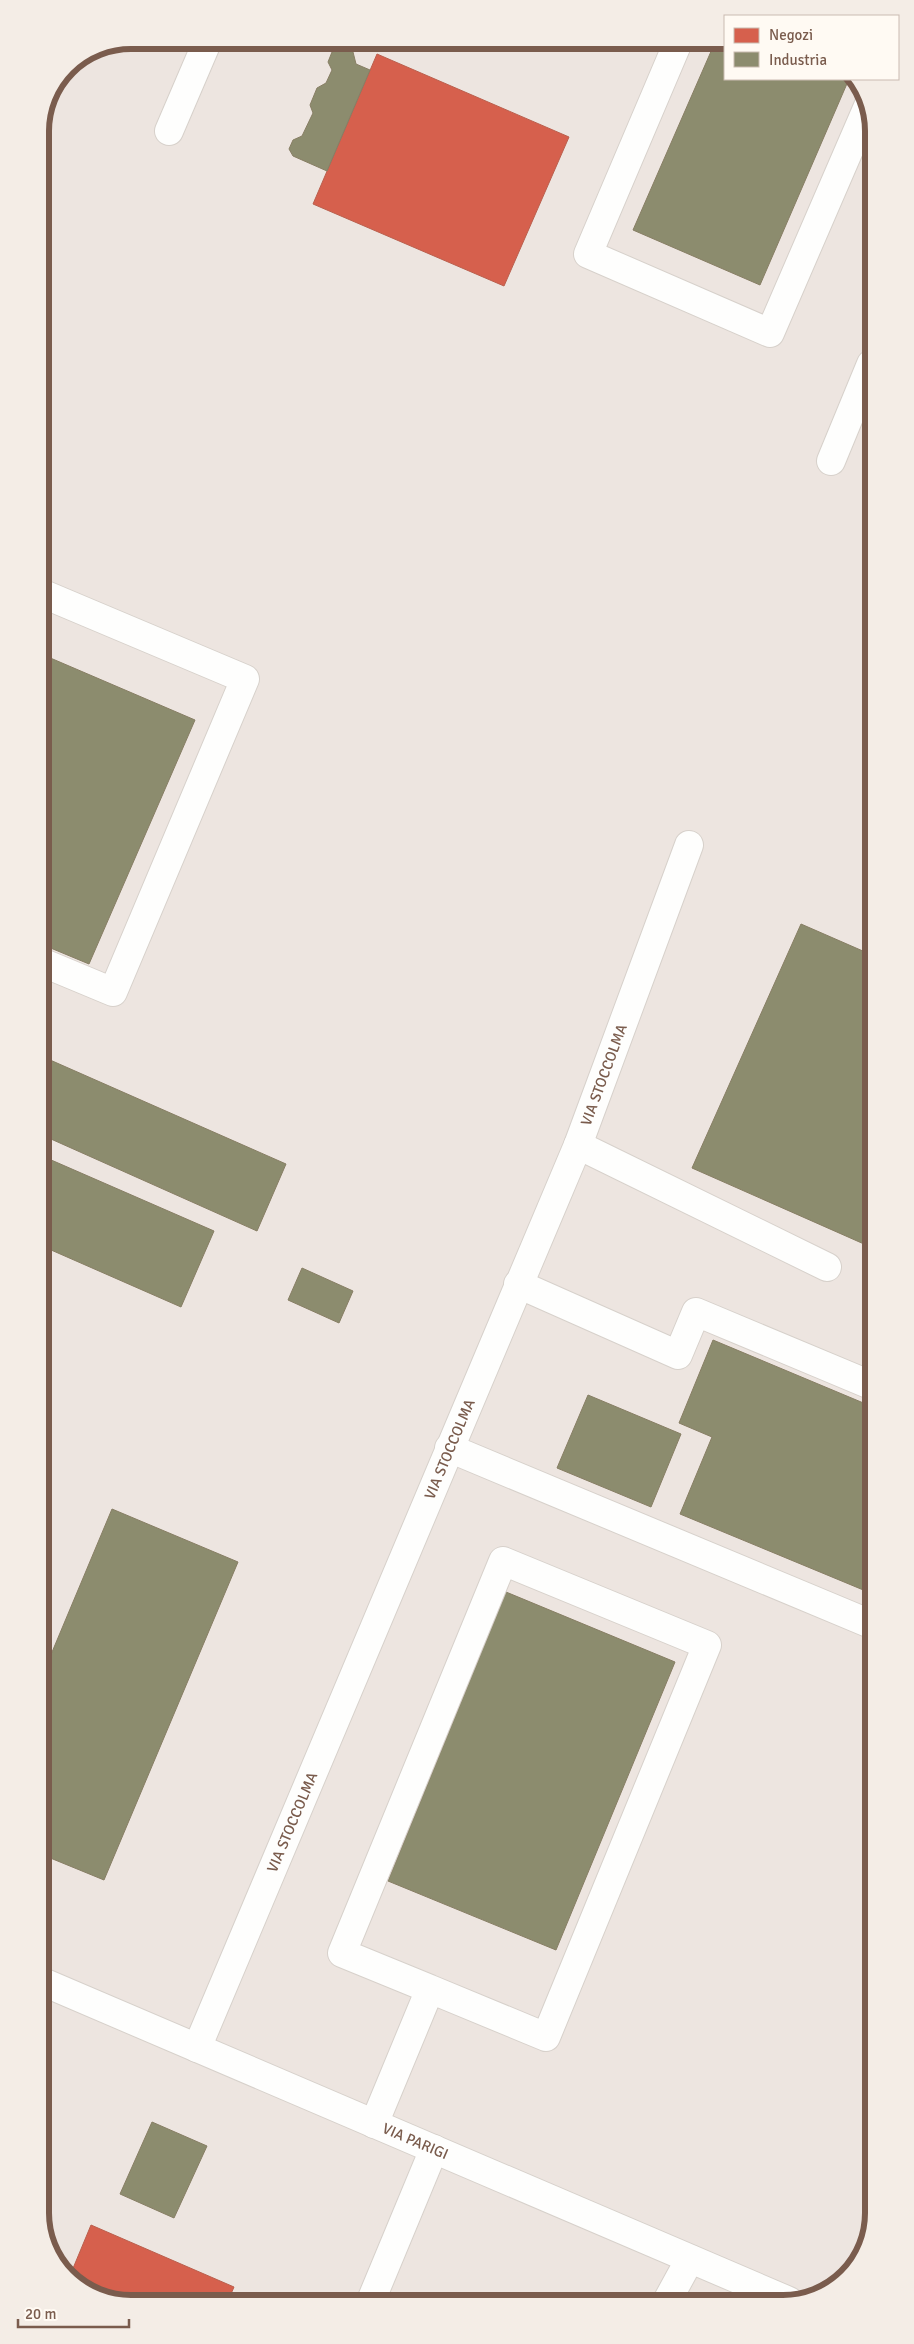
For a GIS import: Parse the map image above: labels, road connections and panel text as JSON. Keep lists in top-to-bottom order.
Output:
{
  "streets": {
    "street": ["VIA STOCCOLMA", "VIA PARIGI"]
  },
  "crossings": [
    ["VIA STOCCOLMA", "VIA PARIGI"]
  ],
  "legend": ["Negozi", "Industria"],
  "scale_bar": "20 m"
}
